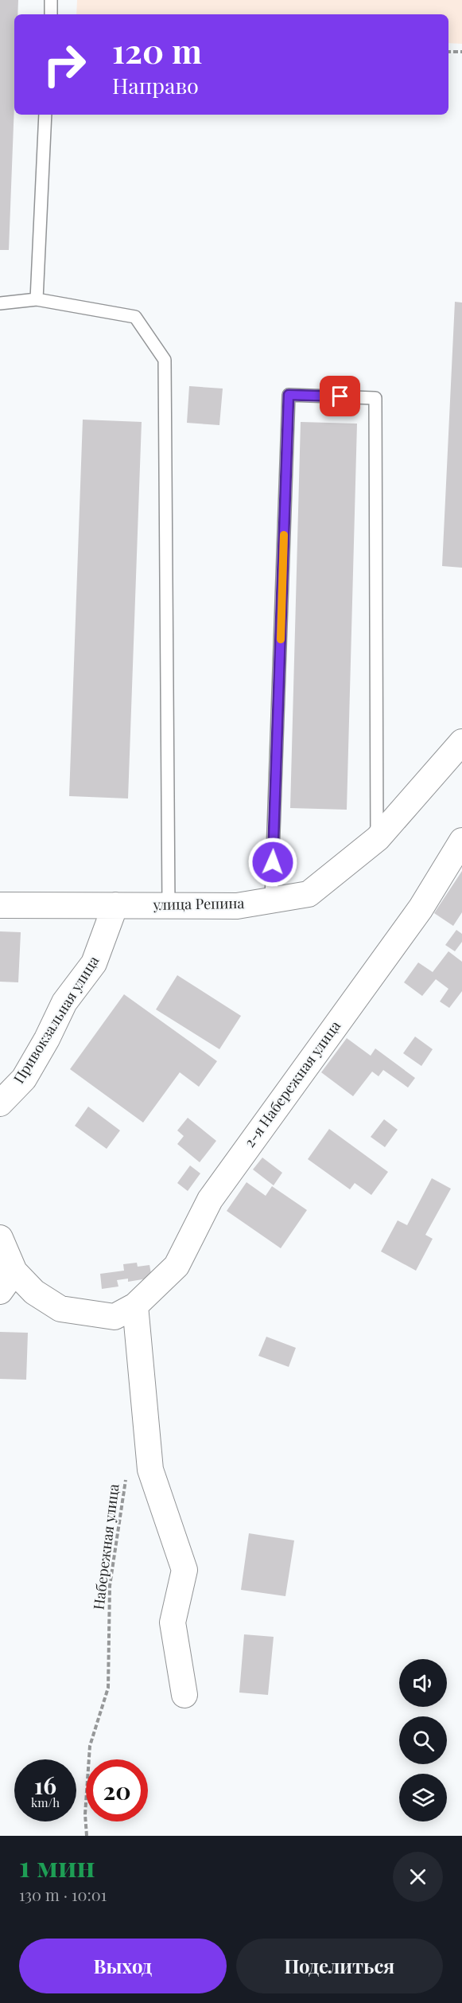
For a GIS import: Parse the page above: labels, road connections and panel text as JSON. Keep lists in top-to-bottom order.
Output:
{
  "streets": {
    "street": ["улица Репина", "Привокзальная улица", "2-я Набережная улица"],
    "path": ["Набережная улица"]
  },
  "crossings": [
    ["улица Репина", "Привокзальная улица"]
  ],
  "page": {
    "turn": ["120 m", "Направо"],
    "speed": "16 km/h",
    "limit": "20",
    "heading": ["1 мин", "130 m · 10:01"],
    "buttons": ["Выход", "Поделиться"]
  }
}
